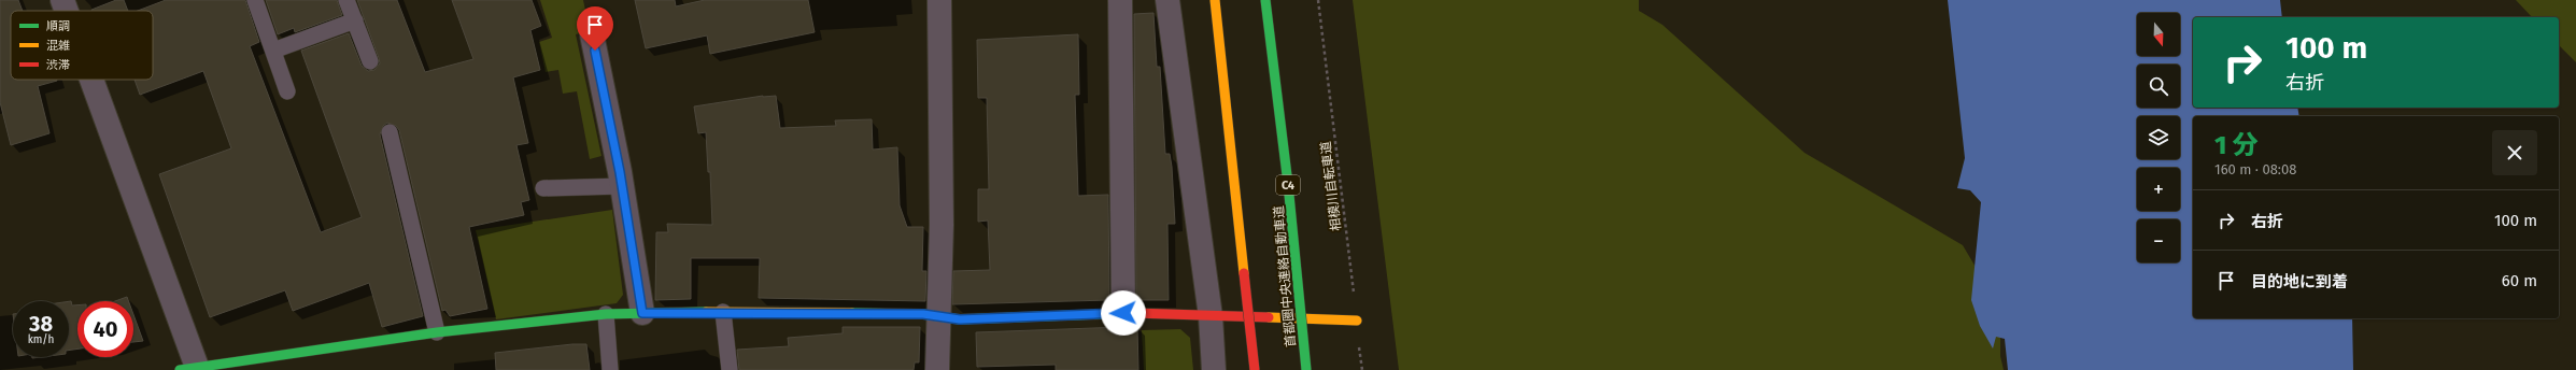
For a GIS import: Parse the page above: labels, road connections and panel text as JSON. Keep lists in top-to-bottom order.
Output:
{
  "streets": {
    "main road": ["C4", "首都圏中央連絡自動車道"],
    "path": ["相模川自転車道"]
  },
  "legend": ["順調", "混雑", "渋滞"],
  "north": "bottom",
  "page": {
    "map_buttons": ["+", "−"],
    "turn": ["100 m", "右折"],
    "heading": ["1 分", "160 m · 08:08"],
    "list": [
      {
        "name": "右折",
        "value": "100 m"
      },
      {
        "name": "目的地に到着",
        "value": "60 m"
      }
    ],
    "speed": "38 km/h",
    "limit": "40"
  }
}
